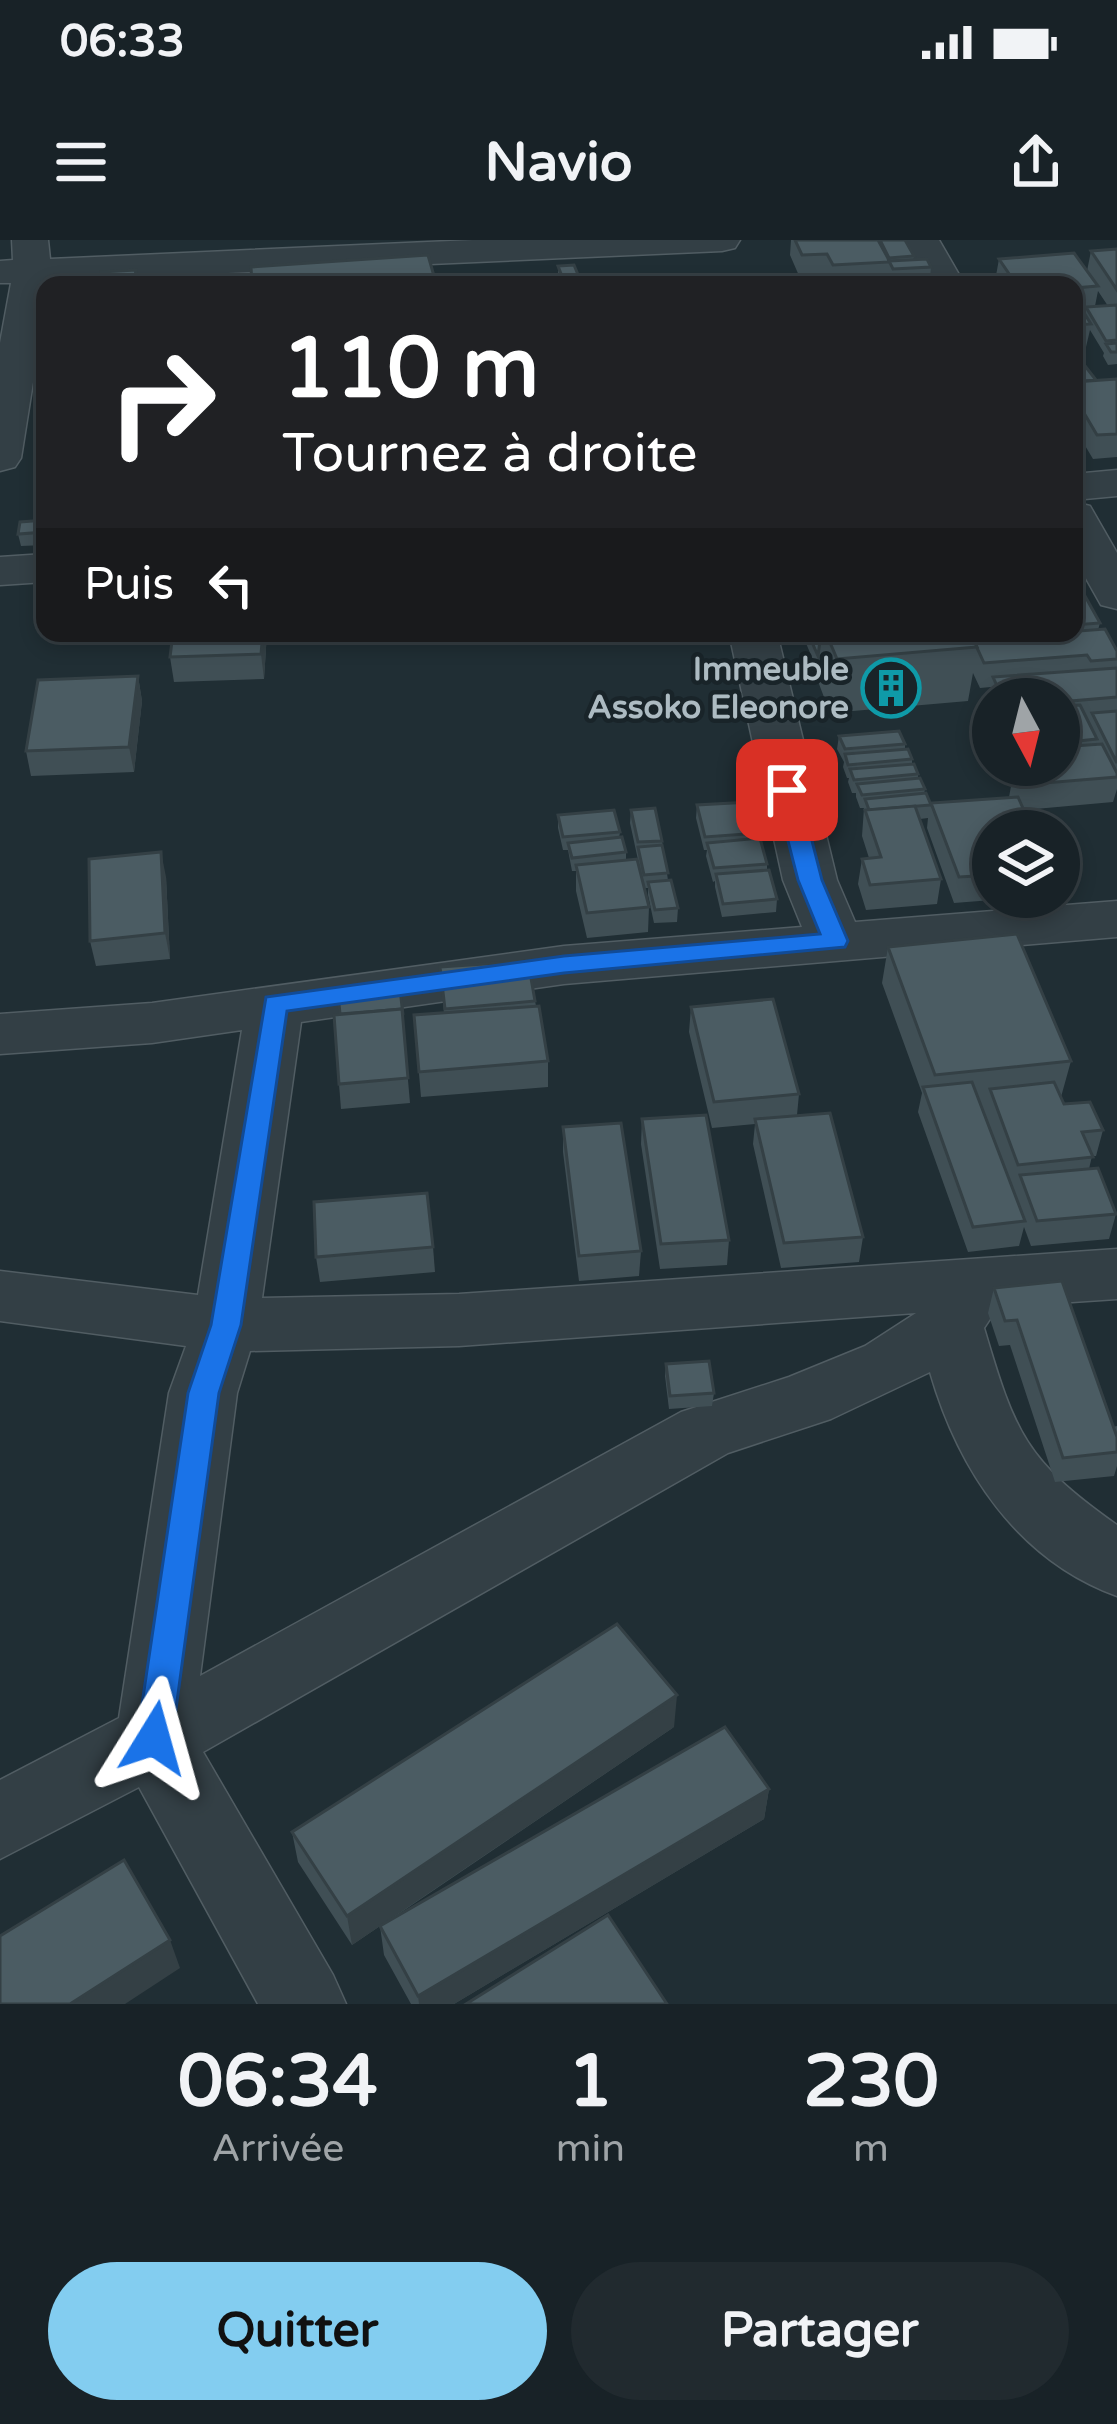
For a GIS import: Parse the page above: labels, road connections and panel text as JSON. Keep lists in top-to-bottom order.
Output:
{
  "places": {
    "building": ["Immeuble Assoko Eleonore"]
  },
  "north": "bottom",
  "page": {
    "status": "06:33",
    "header": "Navio",
    "turn": ["110 m", "Tournez à droite"],
    "then": "Puis",
    "eta": [
      "06:34",
      "Arrivée",
      "1",
      "min",
      "230",
      "m"
    ],
    "buttons": ["Quitter", "Partager"]
  }
}
